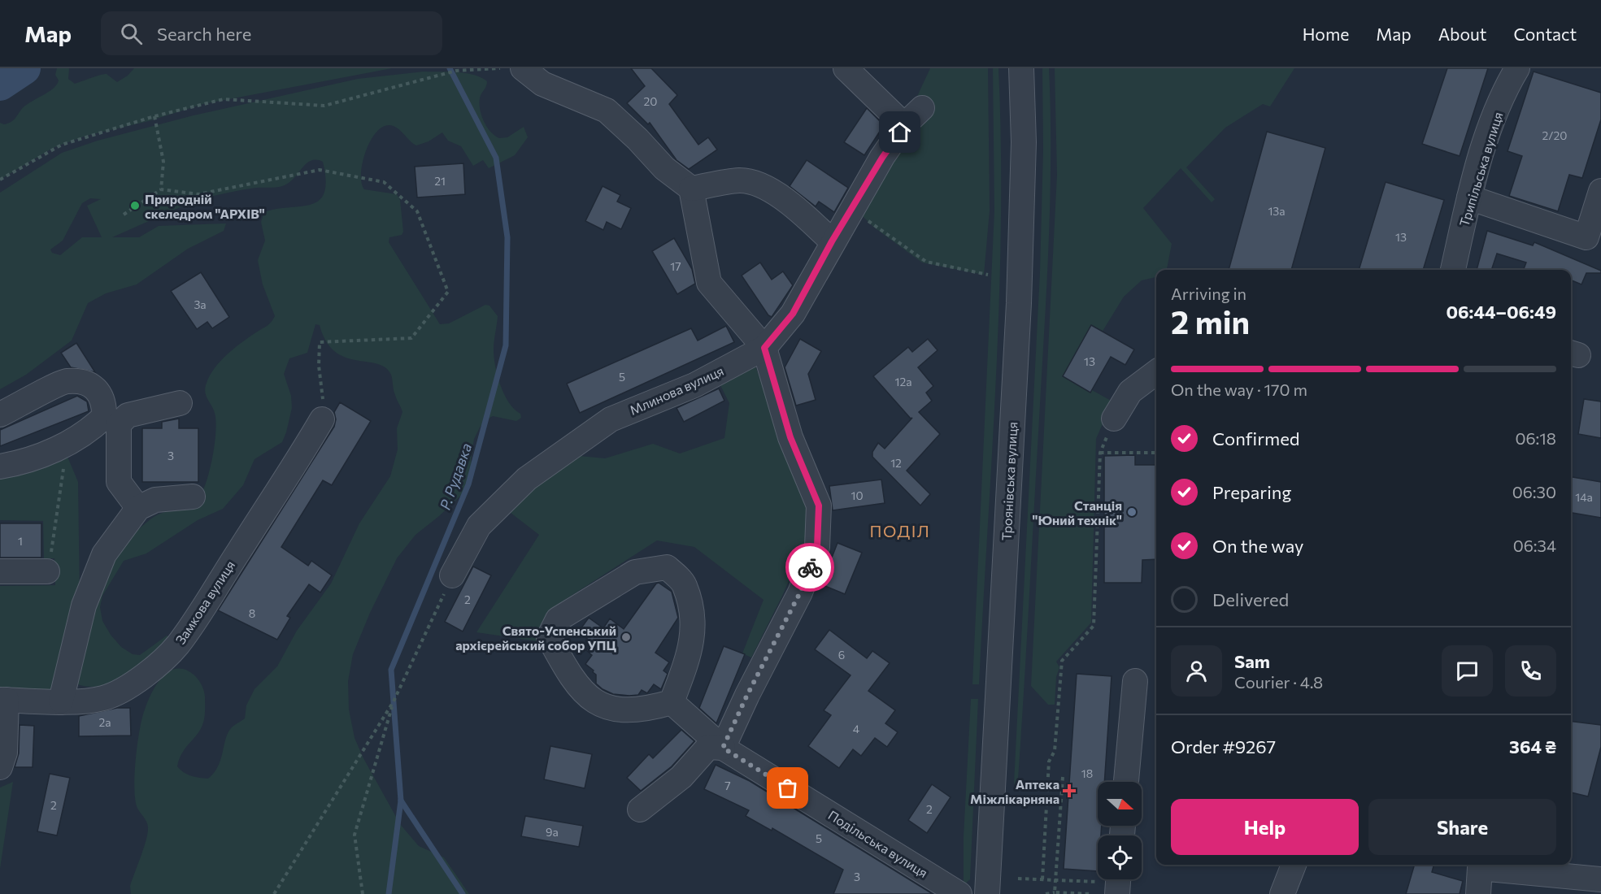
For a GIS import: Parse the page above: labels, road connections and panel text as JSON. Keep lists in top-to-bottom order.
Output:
{
  "streets": {
    "street": [
      "Трипільська вулиця",
      "Млинова вулиця",
      "Троянівська вулиця",
      "Замкова вулиця",
      "Подільська вулиця"
    ]
  },
  "districts": ["ПОДІЛ"],
  "water": ["Р. Рудавка"],
  "places": {
    "other": ["Природній скеледром \"АРХІВ\"", "Станція \"Юний технік\"", "Свято-Успенський архієрейський собор УПЦ"],
    "health": ["Аптека Міжлікарняна"]
  },
  "house_numbers": [
    "20",
    "2/20",
    "21",
    "13а",
    "13",
    "17",
    "3а",
    "13",
    "5",
    "12а",
    "3",
    "12",
    "10",
    "14а",
    "1",
    "2",
    "8",
    "6",
    "2а",
    "4",
    "18",
    "7",
    "2",
    "2",
    "9а",
    "5",
    "3"
  ],
  "north": "right",
  "page": {
    "header": "Map",
    "search": "Search here",
    "nav": [
      "Home",
      "Map",
      "About",
      "Contact"
    ],
    "heading": ["2 min", "Arriving in", "06:44–06:49"],
    "panel": [
      "Sam",
      "Courier · 4.8",
      "Order #9267",
      "364 ₴"
    ],
    "bar": "On the way · 170 m",
    "list": [
      ["Confirmed", "06:18"],
      ["Preparing", "06:30"],
      ["On the way", "06:34"],
      "Delivered"
    ],
    "buttons": ["Help", "Share"]
  }
}
